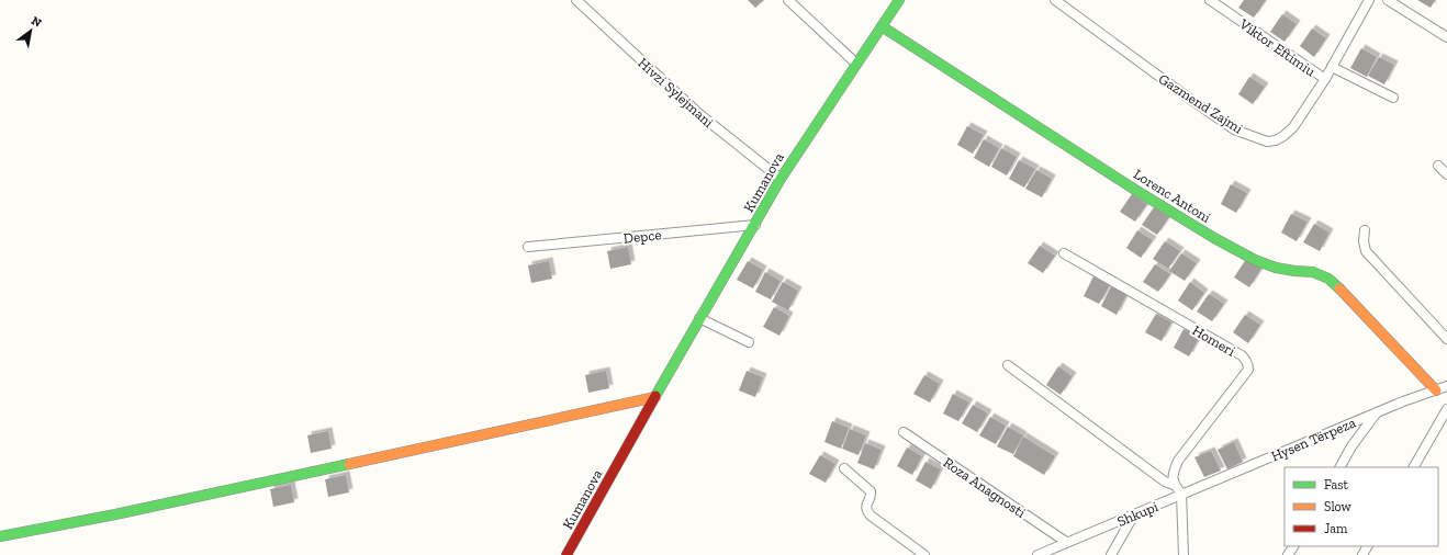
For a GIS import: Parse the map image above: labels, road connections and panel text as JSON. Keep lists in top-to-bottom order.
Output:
{
  "streets": {
    "street": [
      "Viktor Eftimiu",
      "Hivzi Sylejmani",
      "Gazmend Zajmi",
      "Kumanova",
      "Lorenc Antoni",
      "Depce",
      "Homeri",
      "Hysen Tërpeza",
      "Roza Anagnosti",
      "Shkupi"
    ]
  },
  "crossings": [
    ["Viktor Eftimiu", "Gazmend Zajmi"],
    ["Hivzi Sylejmani", "Kumanova"],
    ["Kumanova", "Lorenc Antoni"],
    ["Kumanova", "Depce"],
    ["Lorenc Antoni", "Hysen Tërpeza"],
    ["Hysen Tërpeza", "Shkupi"],
    ["Roza Anagnosti", "Shkupi"]
  ],
  "legend": ["Fast", "Slow", "Jam"],
  "north": "top right"
}
